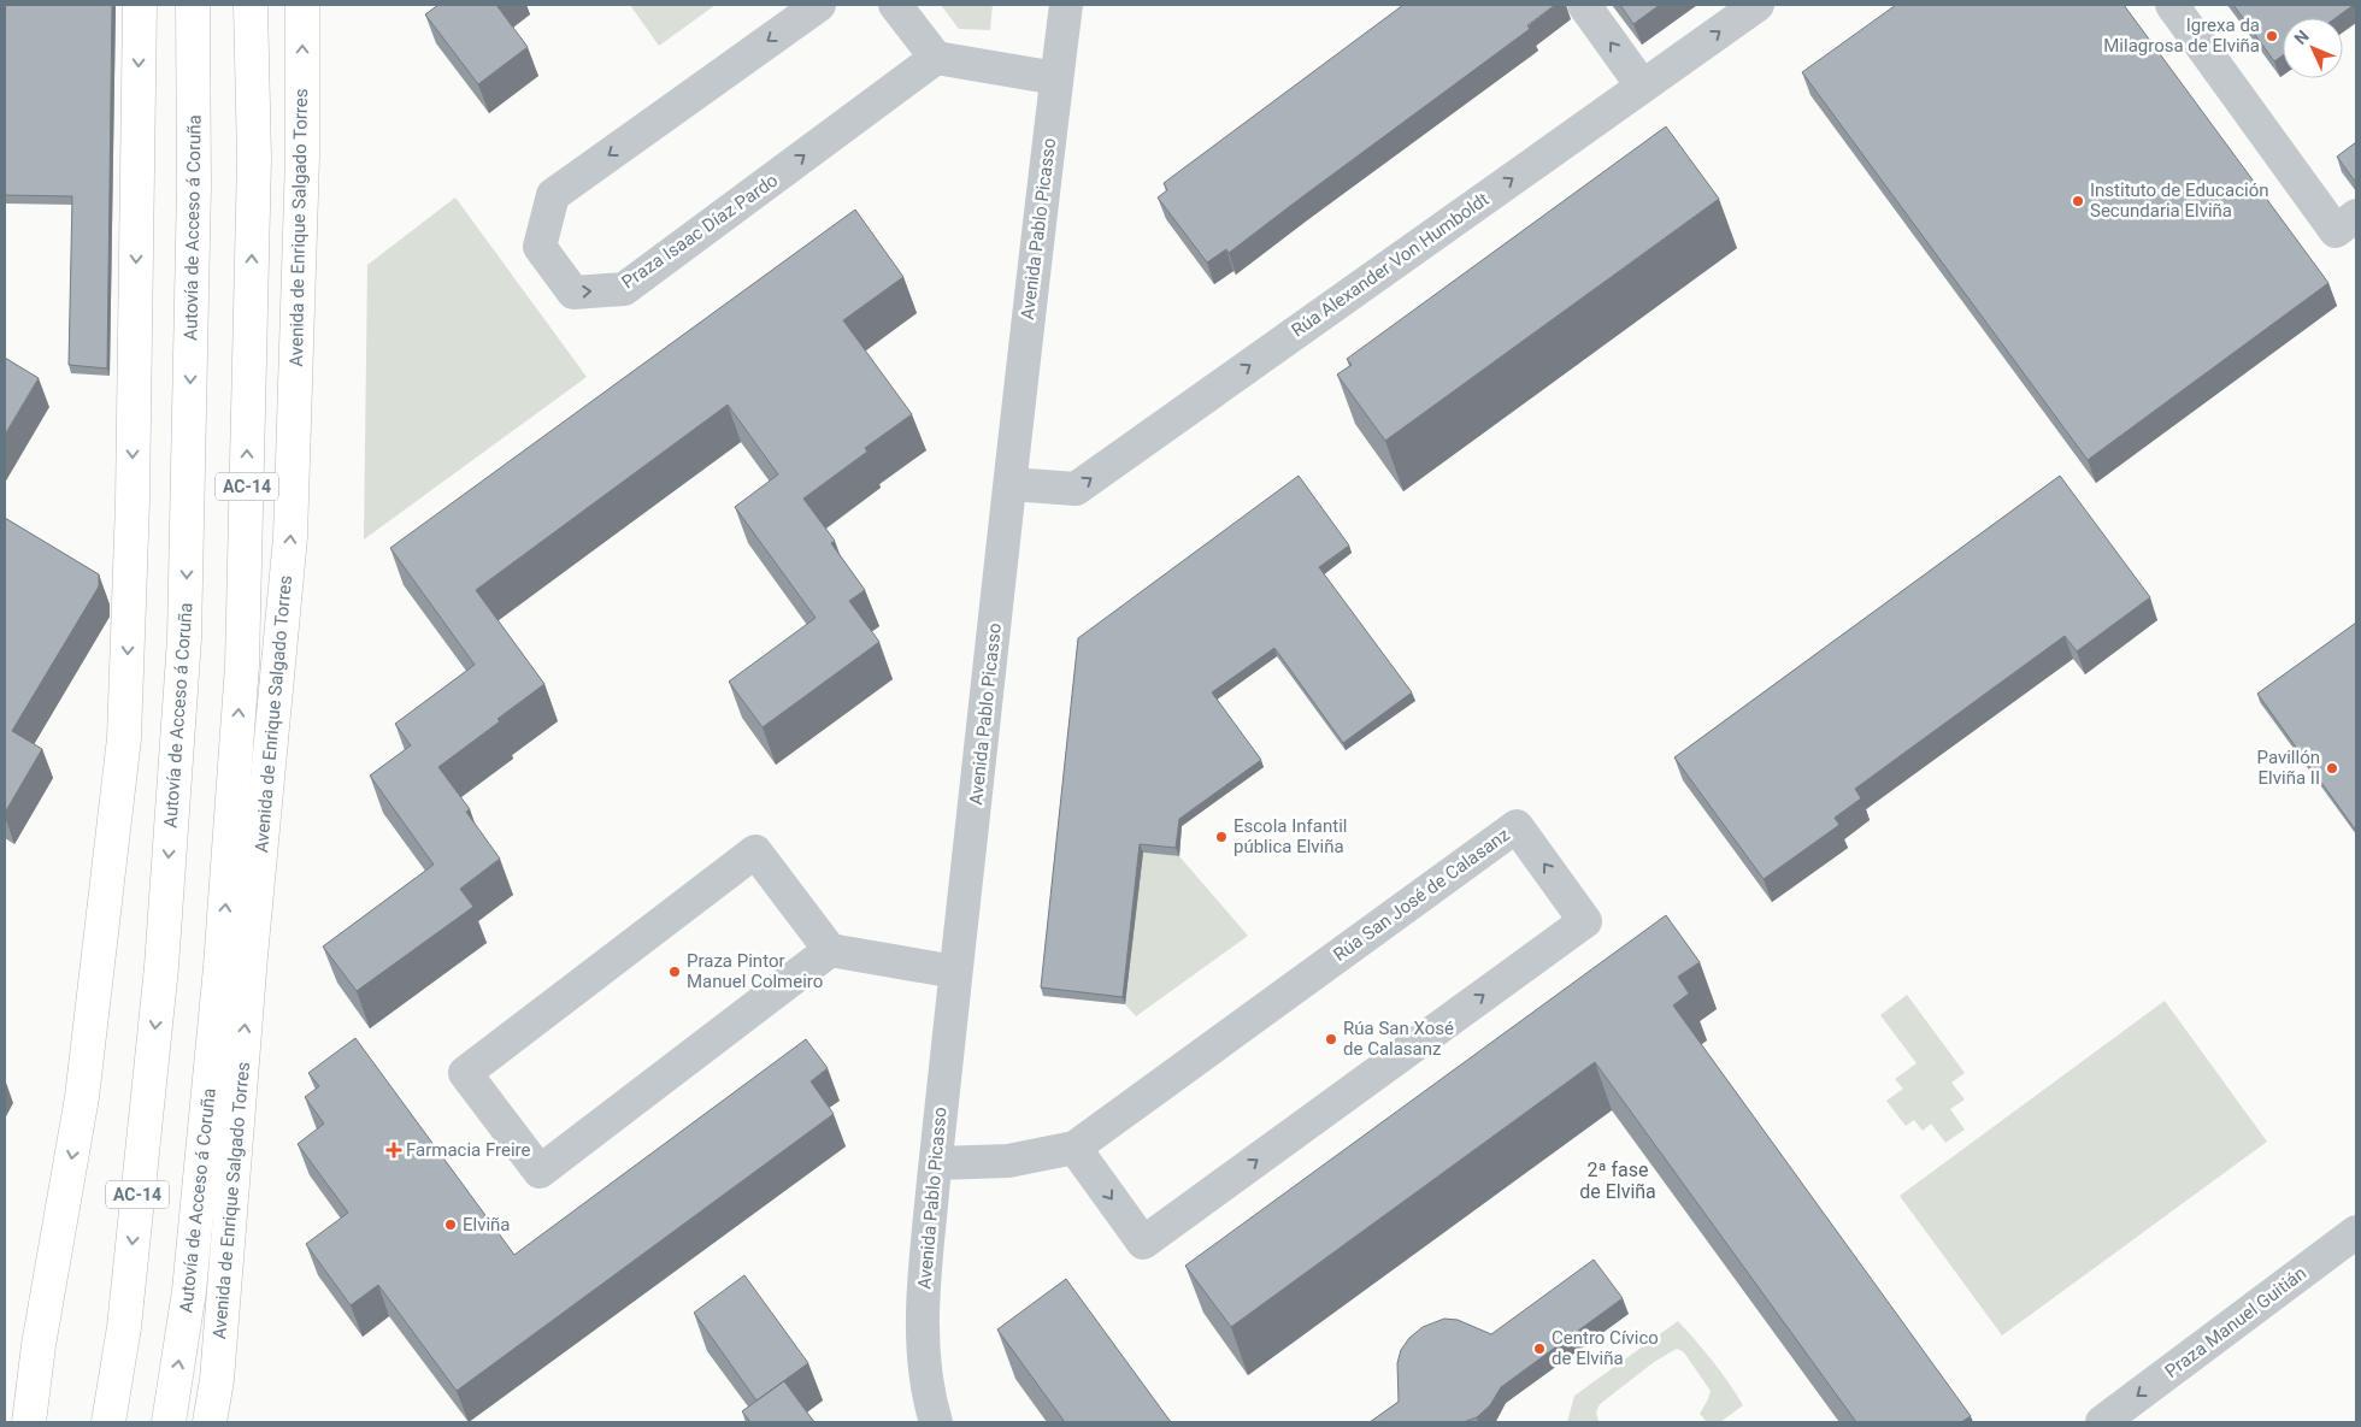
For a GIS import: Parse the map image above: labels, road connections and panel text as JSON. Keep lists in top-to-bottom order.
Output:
{
  "streets": {
    "main road": ["Autovía de Acceso á Coruña", "Avenida de Enrique Salgado Torres", "AC-14"],
    "street": [
      "Avenida Pablo Picasso",
      "Praza Isaac Díaz Pardo",
      "Rúa Alexander Von Humboldt",
      "Rúa San José de Calasanz",
      "Praza Manuel Guitián"
    ]
  },
  "crossings": [
    ["Avenida Pablo Picasso", "Rúa Alexander Von Humboldt"],
    ["Avenida Pablo Picasso", "Rúa San José de Calasanz"]
  ],
  "one_way": ["Rúa Alexander Von Humboldt", "Praza Manuel Guitián"],
  "districts": ["2ª fase de Elviña"],
  "places": {
    "other": [
      "Igrexa da Milagrosa de Elviña",
      "Instituto de Educación Secundaria Elviña",
      "Pavillón Elviña II",
      "Escola Infantil pública Elviña",
      "Praza Pintor Manuel Colmeiro",
      "Rúa San Xosé de Calasanz",
      "Elviña",
      "Centro Cívico de Elviña"
    ],
    "health": ["Farmacia Freire"]
  },
  "north": "top left"
}
